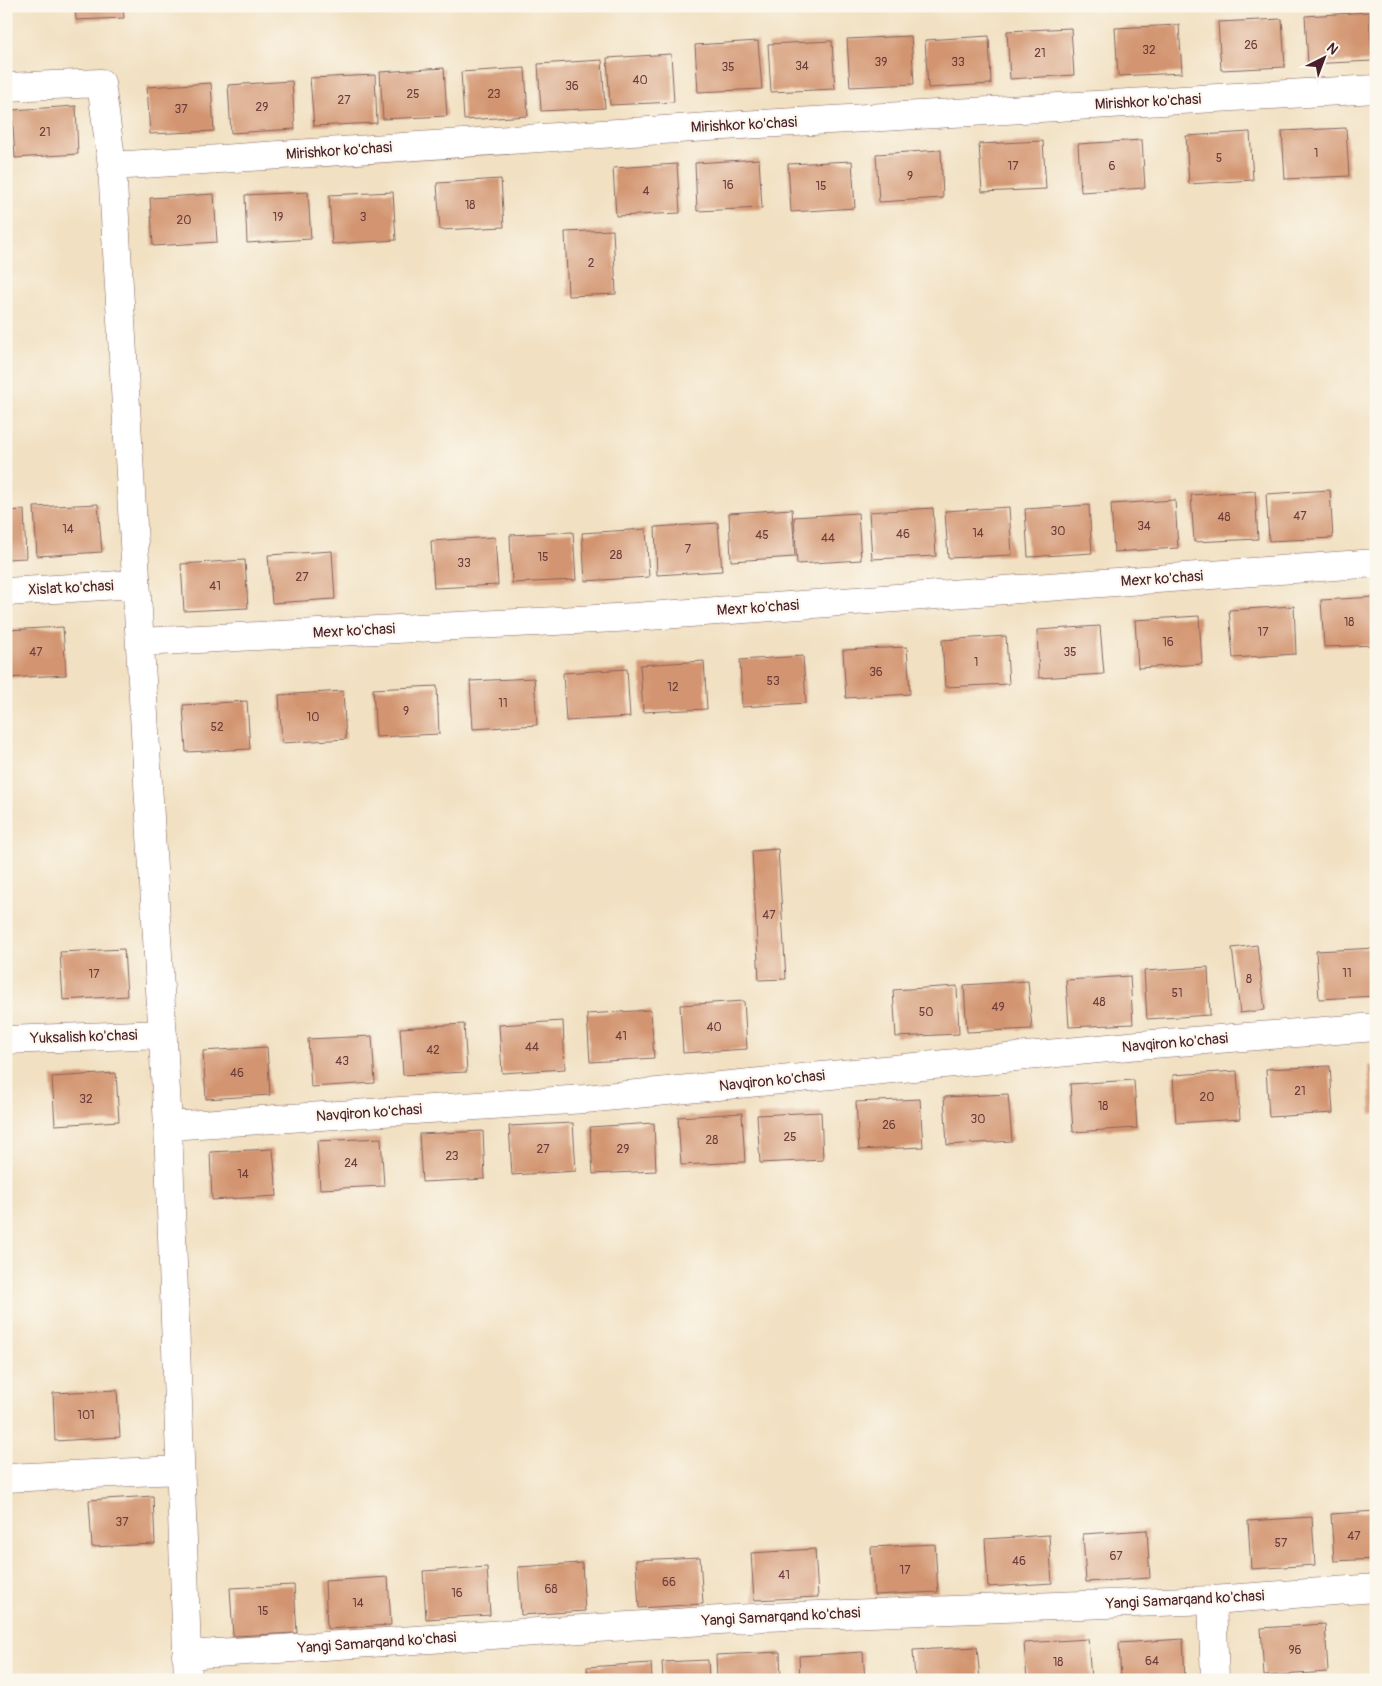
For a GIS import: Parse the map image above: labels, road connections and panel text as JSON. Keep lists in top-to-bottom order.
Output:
{
  "streets": {
    "street": [
      "Mirishkor ko'chasi",
      "Mexr ko'chasi",
      "Xislat ko'chasi",
      "Yuksalish ko'chasi",
      "Navqiron ko'chasi",
      "Yangi Samarqand ko'chasi"
    ]
  },
  "house_numbers": [
    "26",
    "32",
    "21",
    "39",
    "33",
    "34",
    "35",
    "40",
    "36",
    "25",
    "23",
    "27",
    "29",
    "37",
    "21",
    "1",
    "5",
    "17",
    "6",
    "9",
    "16",
    "15",
    "4",
    "18",
    "19",
    "3",
    "20",
    "2",
    "47",
    "48",
    "34",
    "14",
    "30",
    "14",
    "46",
    "45",
    "44",
    "7",
    "28",
    "15",
    "33",
    "27",
    "41",
    "18",
    "17",
    "16",
    "47",
    "35",
    "1",
    "36",
    "53",
    "12",
    "11",
    "9",
    "10",
    "52",
    "47",
    "11",
    "17",
    "8",
    "51",
    "48",
    "49",
    "50",
    "40",
    "41",
    "44",
    "42",
    "43",
    "46",
    "21",
    "20",
    "32",
    "18",
    "30",
    "26",
    "25",
    "28",
    "27",
    "29",
    "23",
    "24",
    "14",
    "101",
    "37",
    "47",
    "57",
    "67",
    "46",
    "17",
    "41",
    "66",
    "68",
    "16",
    "14",
    "15",
    "96",
    "64",
    "18"
  ],
  "north": "top right"
}
